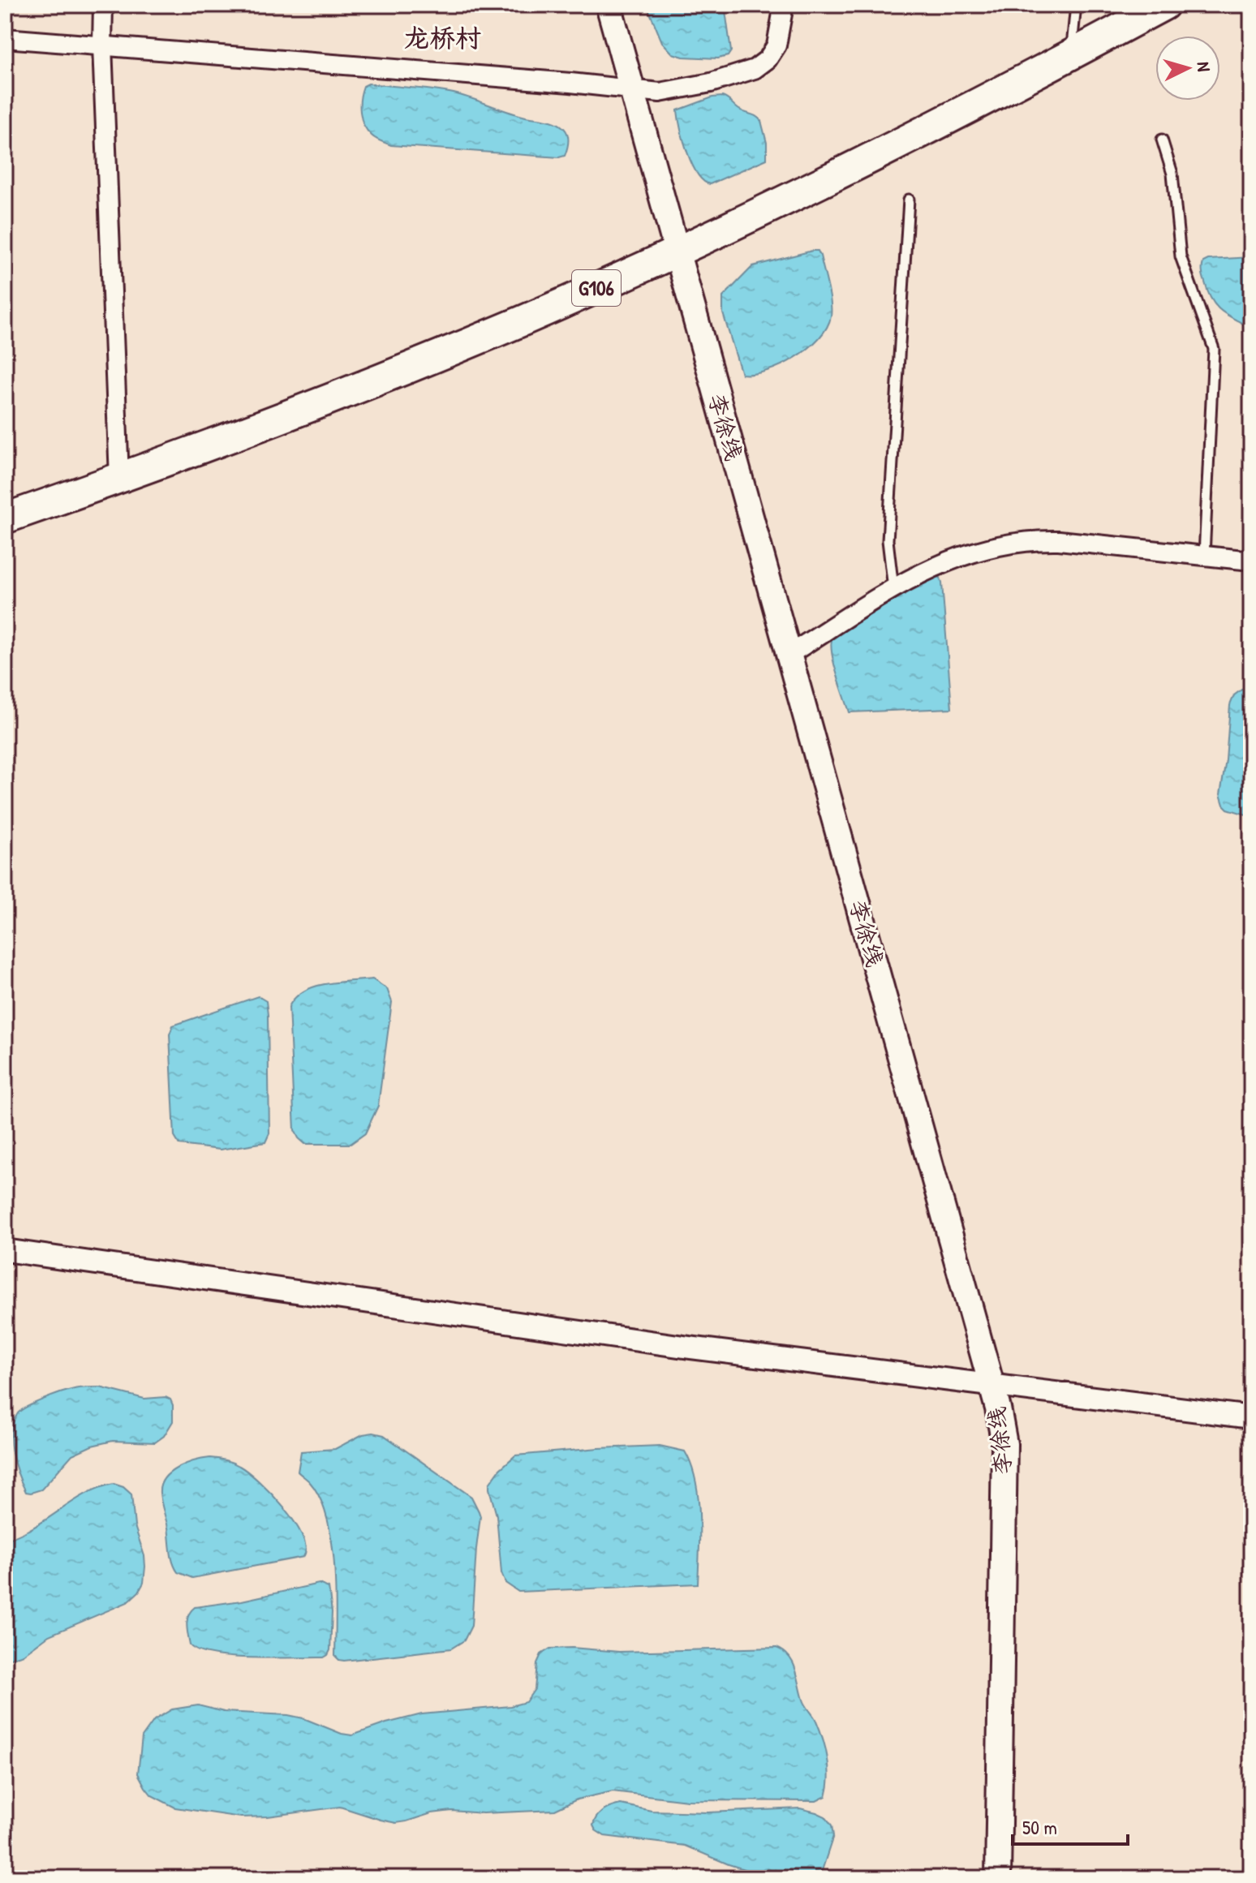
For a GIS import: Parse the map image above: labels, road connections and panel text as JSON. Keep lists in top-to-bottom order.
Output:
{
  "streets": {
    "highway": ["G106"],
    "main road": ["李徐线"]
  },
  "crossings": [
    ["G106", "李徐线"]
  ],
  "districts": ["龙桥村"],
  "scale_bar": "50 m",
  "north": "right"
}
